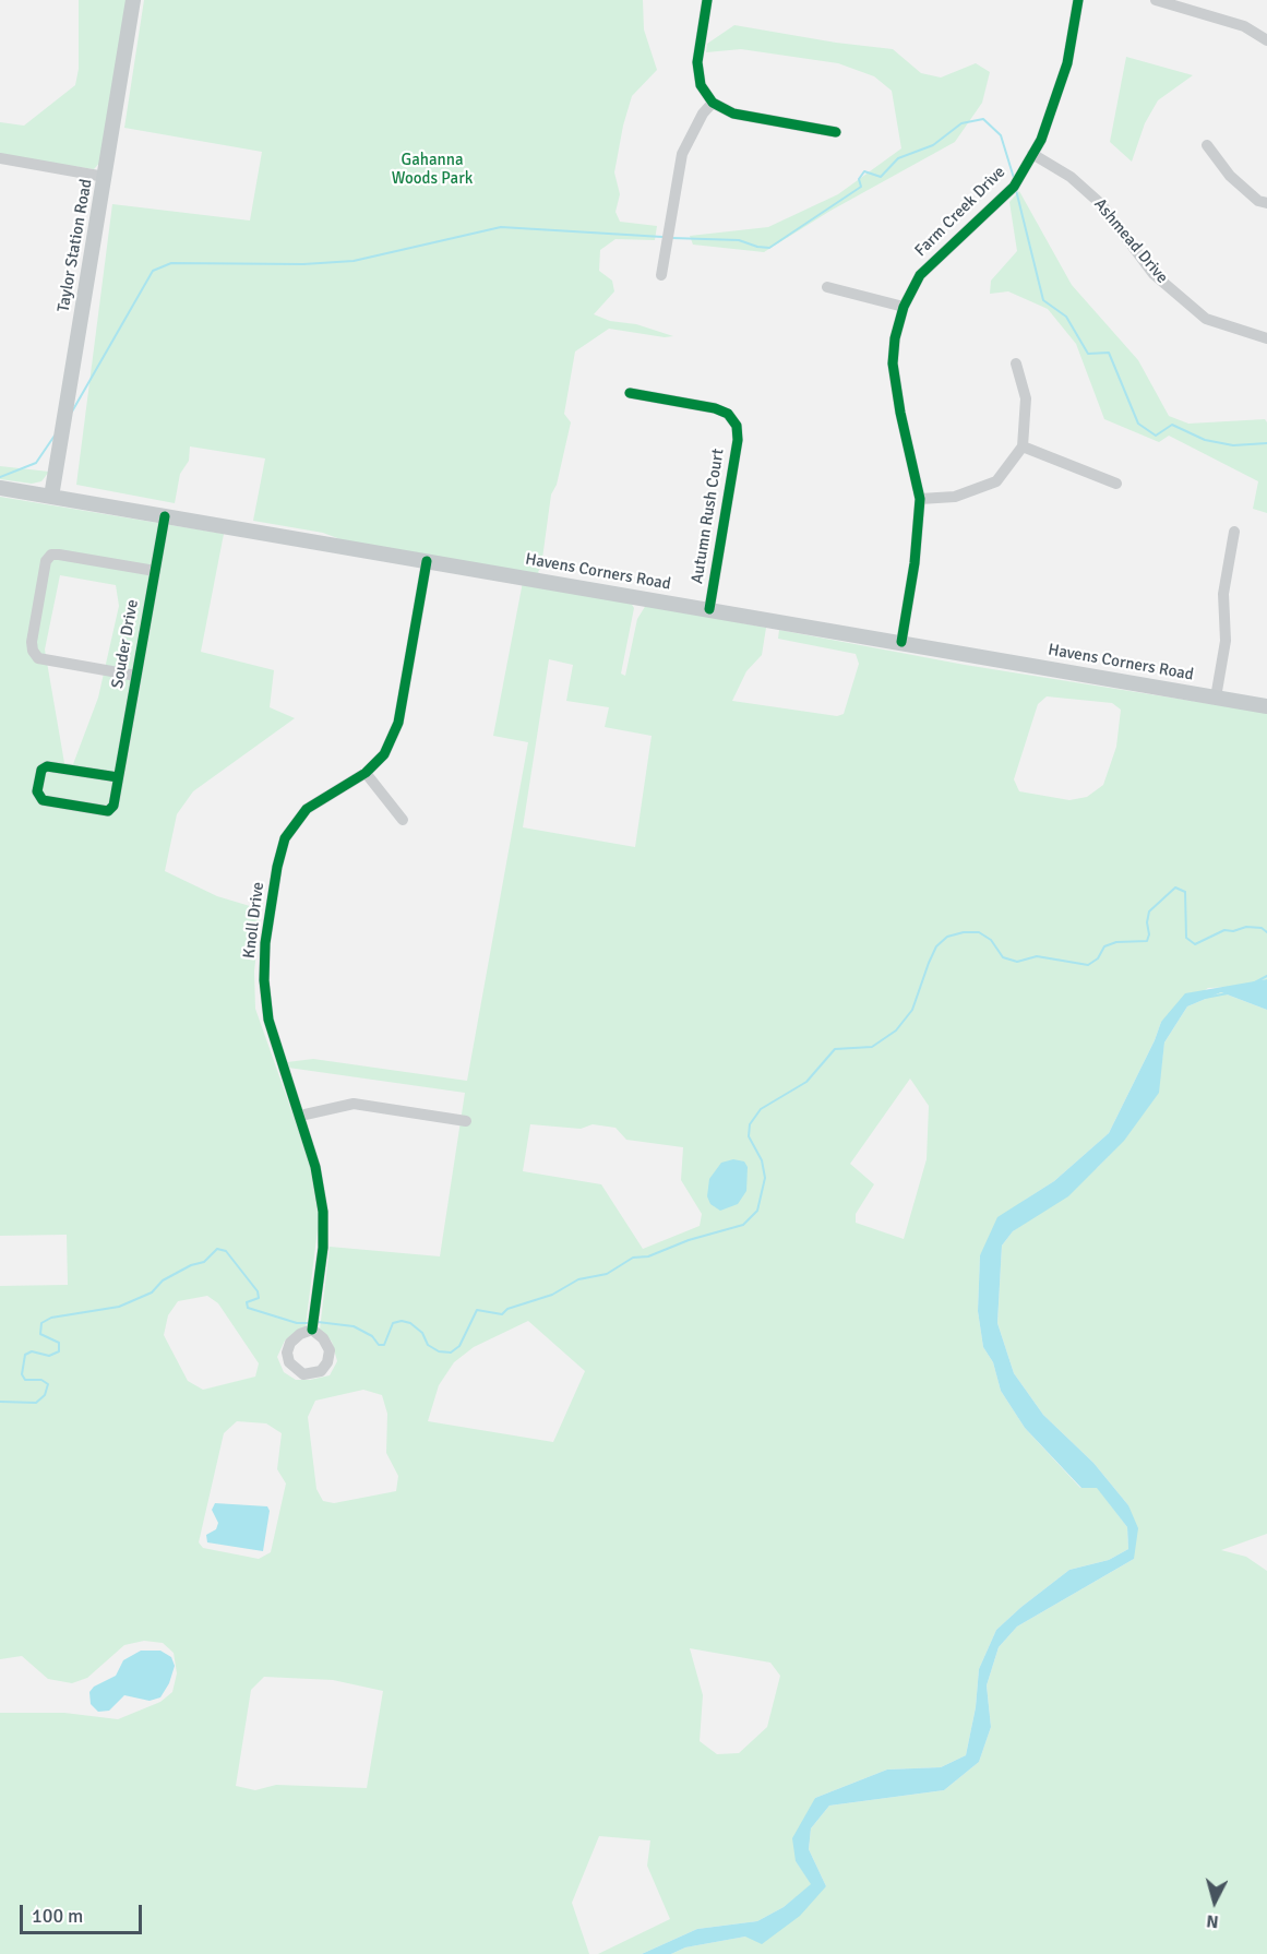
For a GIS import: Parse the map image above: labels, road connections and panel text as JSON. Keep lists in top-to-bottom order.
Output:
{
  "streets": {
    "main road": ["Taylor Station Road", "Havens Corners Road"],
    "street": [
      "Farm Creek Drive",
      "Ashmead Drive",
      "Autumn Rush Court",
      "Souder Drive",
      "Knoll Drive"
    ]
  },
  "crossings": [
    ["Farm Creek Drive", "Ashmead Drive"],
    ["Farm Creek Drive", "Havens Corners Road"],
    ["Taylor Station Road", "Havens Corners Road"],
    ["Autumn Rush Court", "Havens Corners Road"],
    ["Havens Corners Road", "Souder Drive"],
    ["Havens Corners Road", "Knoll Drive"]
  ],
  "parks": ["Gahanna Woods Park"],
  "scale_bar": "100 m",
  "north": "bottom"
}
